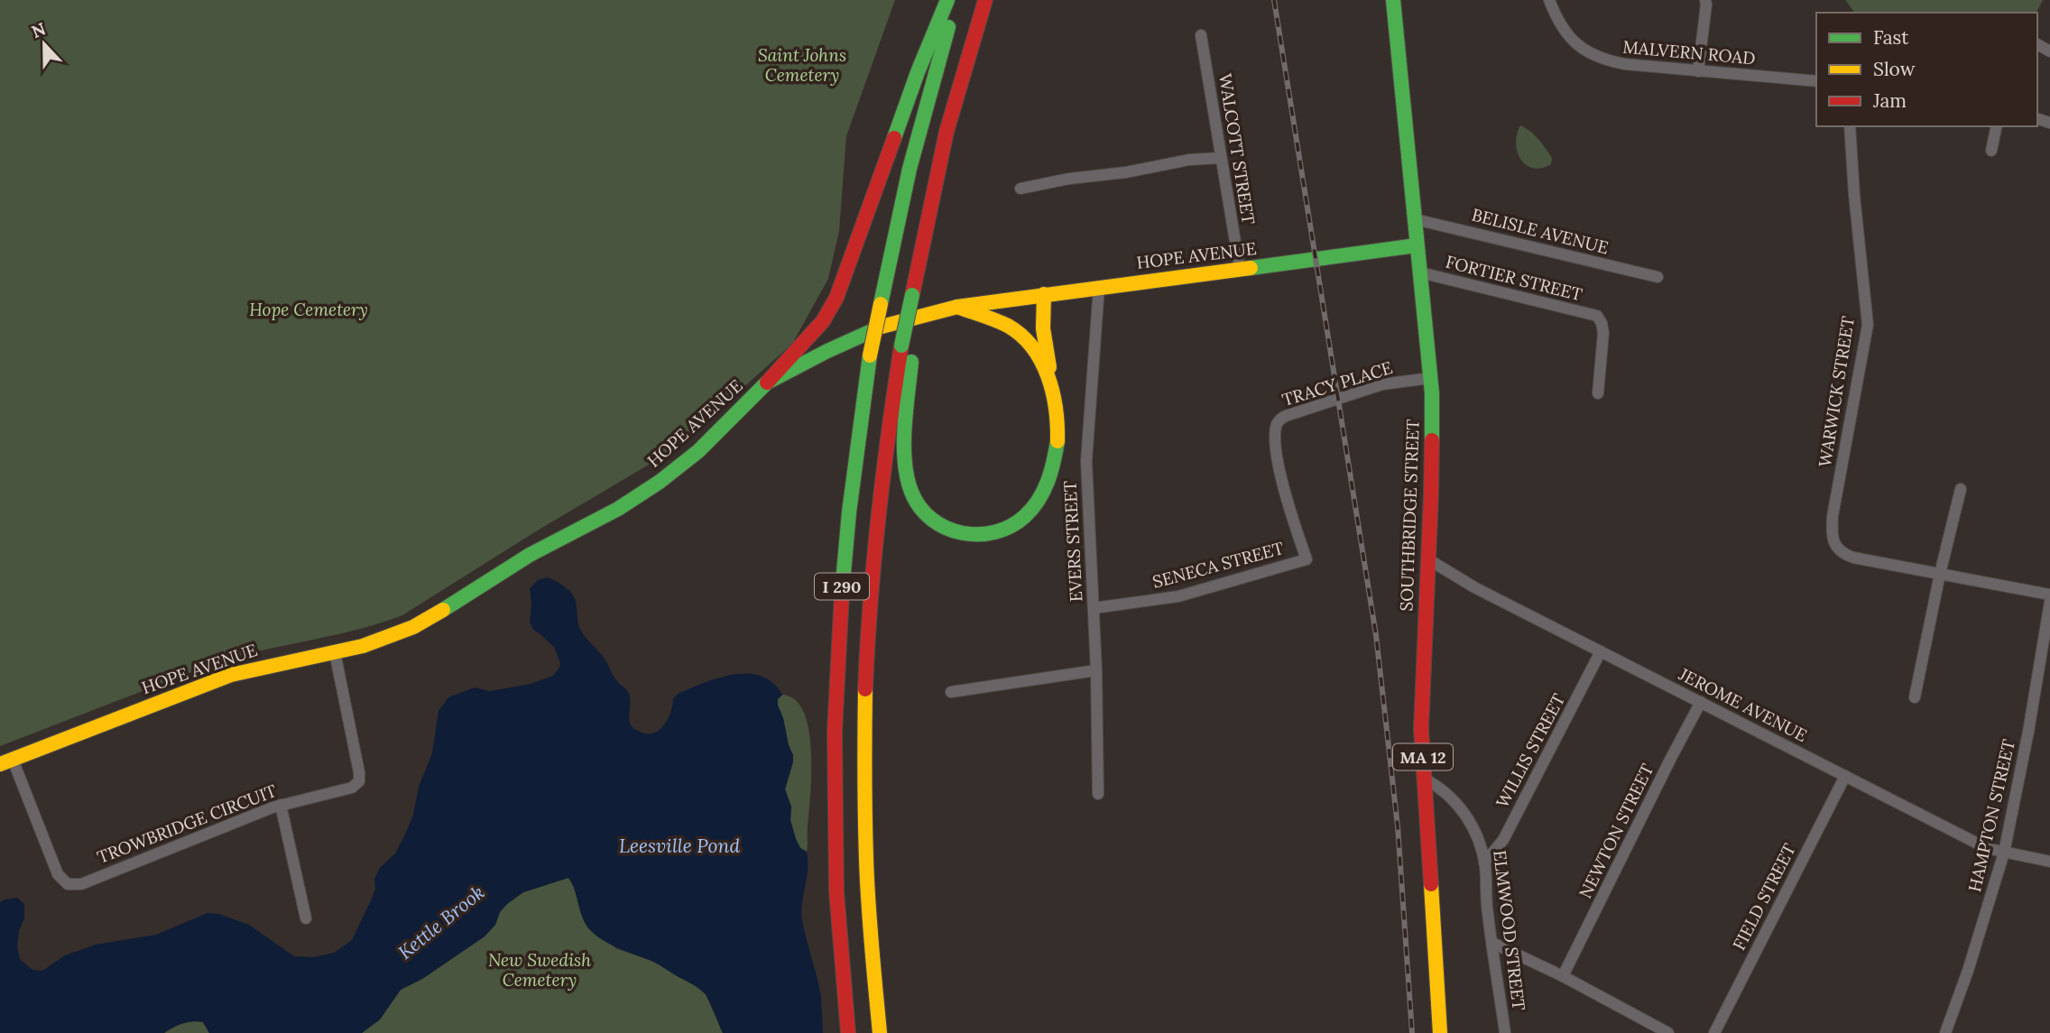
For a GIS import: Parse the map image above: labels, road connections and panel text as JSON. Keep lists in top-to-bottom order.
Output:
{
  "streets": {
    "main road": [
      "HOPE AVENUE",
      "SOUTHBRIDGE STREET",
      "I 290",
      "MA 12"
    ],
    "street": [
      "MALVERN ROAD",
      "WALCOTT STREET",
      "BELISLE AVENUE",
      "FORTIER STREET",
      "TRACY PLACE",
      "WARWICK STREET",
      "EVERS STREET",
      "SENECA STREET",
      "JEROME AVENUE",
      "WILLIS STREET",
      "HAMPTON STREET",
      "TROWBRIDGE CIRCUIT",
      "NEWTON STREET",
      "FIELD STREET",
      "ELMWOOD STREET"
    ]
  },
  "crossings": [
    ["WALCOTT STREET", "HOPE AVENUE"],
    ["BELISLE AVENUE", "SOUTHBRIDGE STREET"],
    ["HOPE AVENUE", "SOUTHBRIDGE STREET"],
    ["HOPE AVENUE", "EVERS STREET"],
    ["HOPE AVENUE", "TROWBRIDGE CIRCUIT"],
    ["FORTIER STREET", "SOUTHBRIDGE STREET"],
    ["TRACY PLACE", "SOUTHBRIDGE STREET"],
    ["TRACY PLACE", "SENECA STREET"],
    ["SOUTHBRIDGE STREET", "JEROME AVENUE"],
    ["SOUTHBRIDGE STREET", "ELMWOOD STREET"],
    ["EVERS STREET", "SENECA STREET"],
    ["JEROME AVENUE", "WILLIS STREET"],
    ["JEROME AVENUE", "HAMPTON STREET"],
    ["JEROME AVENUE", "NEWTON STREET"],
    ["JEROME AVENUE", "FIELD STREET"],
    ["WILLIS STREET", "ELMWOOD STREET"]
  ],
  "water": ["Leesville Pond", "Kettle Brook"],
  "parks": ["Saint Johns Cemetery", "Hope Cemetery", "New Swedish Cemetery"],
  "legend": ["Fast", "Slow", "Jam"],
  "north": "top"
}
